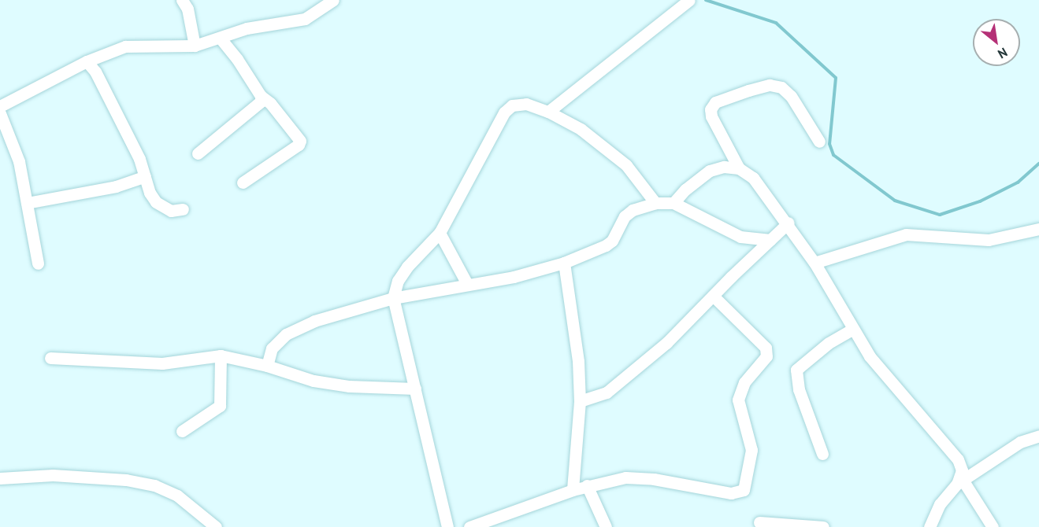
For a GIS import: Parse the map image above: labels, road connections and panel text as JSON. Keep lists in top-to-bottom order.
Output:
{
  "north": "bottom right"
}
